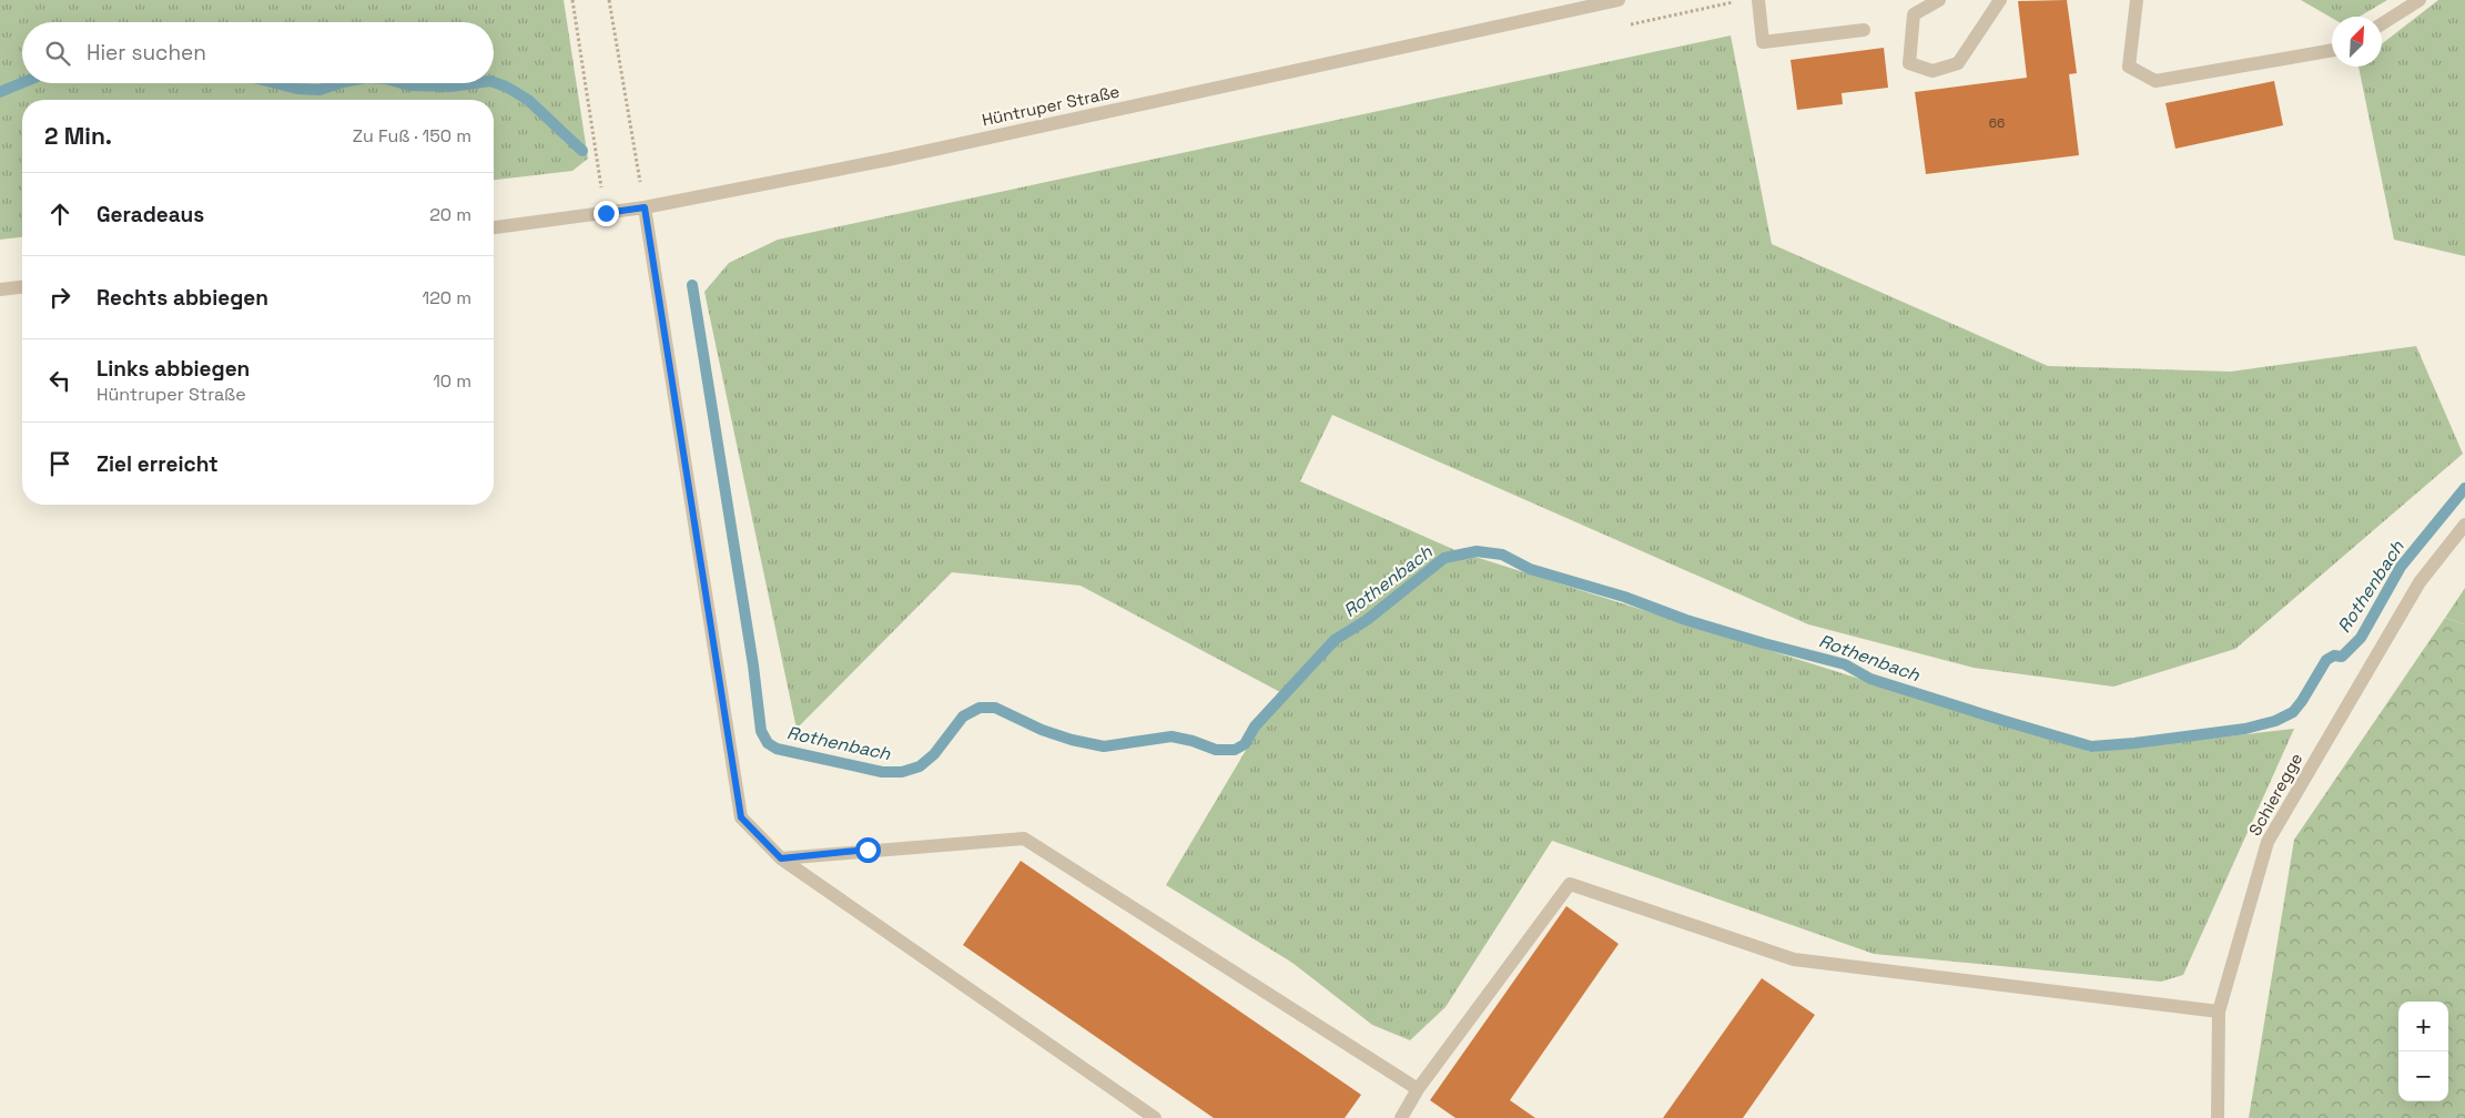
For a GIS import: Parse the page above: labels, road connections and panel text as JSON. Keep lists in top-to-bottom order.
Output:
{
  "streets": {
    "street": ["Hüntruper Straße", "Schieregge"]
  },
  "water": ["Rothenbach"],
  "house_numbers": ["66"],
  "north": "top right",
  "page": {
    "search": "Hier suchen",
    "heading": ["2 Min.", "Zu Fuß · 150 m"],
    "list": [
      ["Geradeaus", "20 m"],
      ["Rechts abbiegen", "120 m"],
      ["Links abbiegen", "Hüntruper Straße", "10 m"],
      "Ziel erreicht"
    ],
    "map_buttons": ["+", "−"]
  }
}
